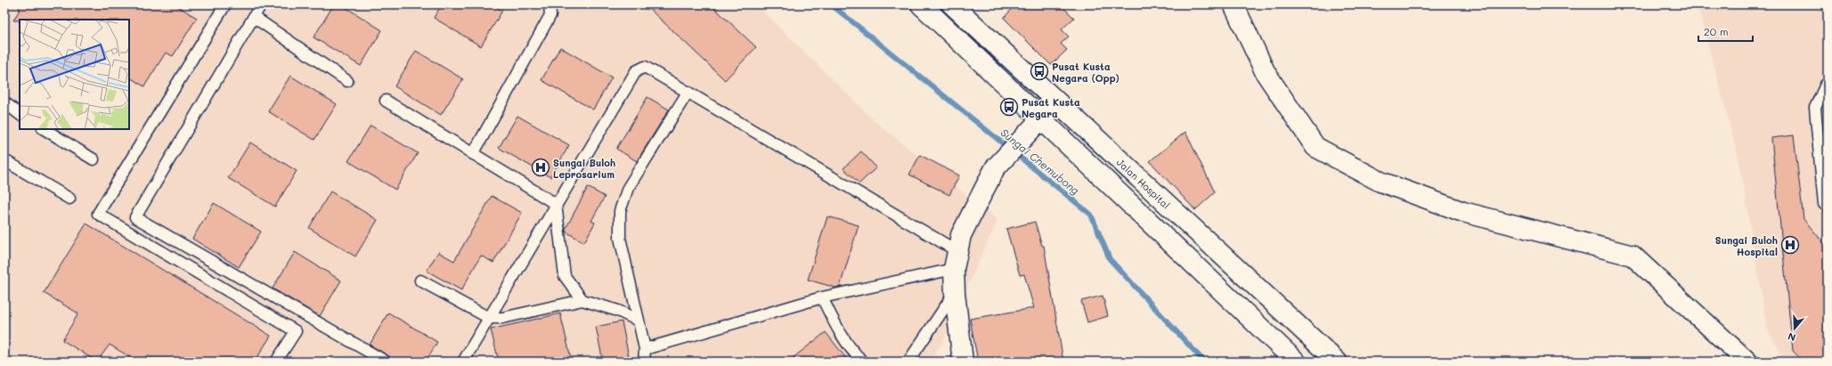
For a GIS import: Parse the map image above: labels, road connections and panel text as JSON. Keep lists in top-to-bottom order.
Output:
{
  "streets": {
    "main road": ["Jalan Hospital"]
  },
  "water": ["Sungai Chemubong"],
  "places": {
    "bus stop": ["Pusat Kusta Negara (Opp)", "Pusat Kusta Negara"],
    "hospital": ["Sungai Buloh Leprosarium", "Sungai Buloh Hospital"]
  },
  "scale_bar": "20 m",
  "north": "bottom"
}
